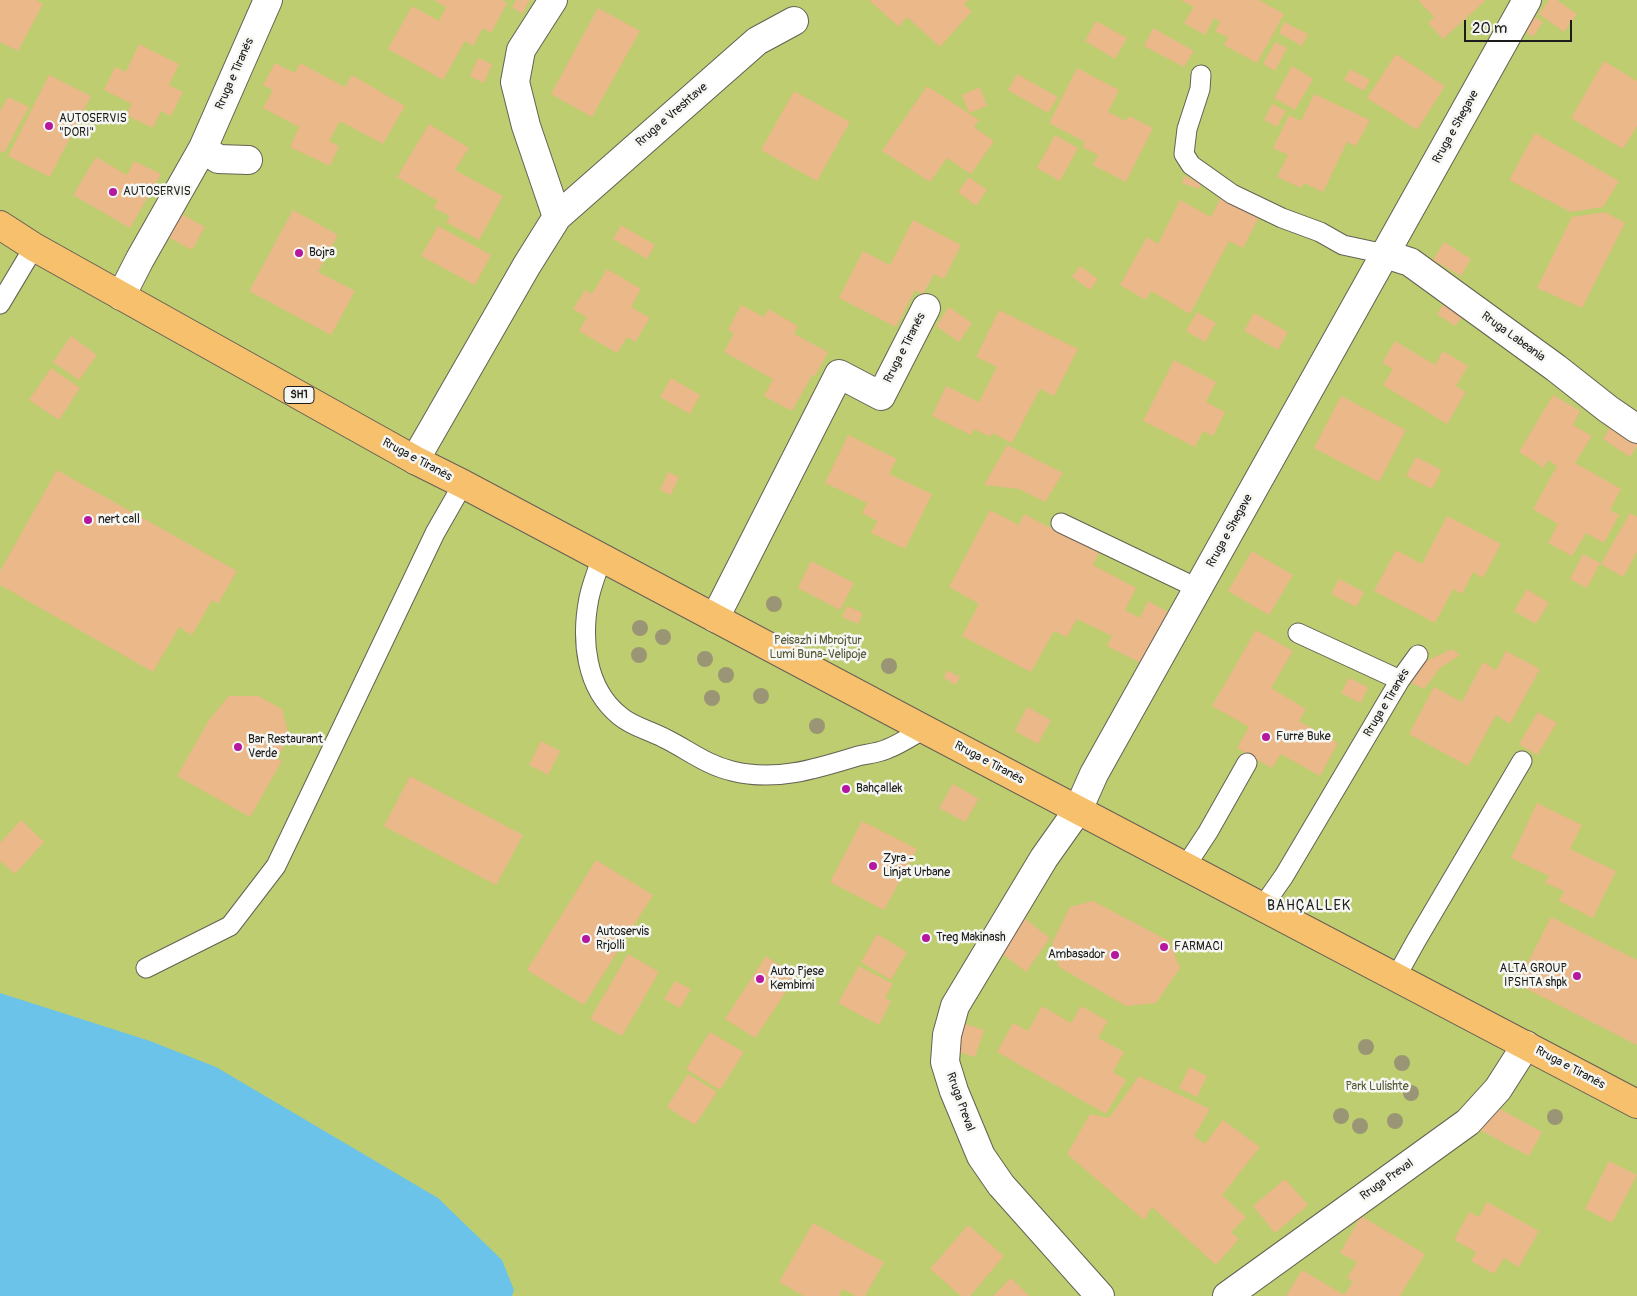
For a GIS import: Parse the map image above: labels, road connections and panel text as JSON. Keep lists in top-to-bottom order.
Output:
{
  "streets": {
    "main road": ["Rruga e Tiranës", "SH1"],
    "street": [
      "Rruga e Vreshtave",
      "Rruga e Shegave",
      "Rruga Labeania",
      "Rruga Preval"
    ]
  },
  "crossings": [
    ["Rruga e Tiranës", "Rruga e Vreshtave"],
    ["Rruga e Tiranës", "Rruga e Shegave"],
    ["Rruga e Tiranës", "Rruga Preval"],
    ["Rruga e Shegave", "Rruga Labeania"],
    ["Rruga e Shegave", "Rruga Preval"]
  ],
  "districts": ["BAHÇALLEK"],
  "parks": ["Peisazh i Mbrojtur Lumi Buna-Velipoje", "Park Lulishte"],
  "places": [
    "AUTOSERVIS \"DORI\"",
    "AUTOSERVIS",
    "Bojra",
    "nert call",
    "Furrë Buke",
    "Bar Restaurant Verde",
    "Bahçallek",
    "Zyra - Linjat Urbane",
    "Treg Makinash",
    "Autoservis Rrjolli",
    "FARMACI",
    "Ambasador",
    "ALTA GROUP IPSHTA shpk",
    "Auto Pjese Kembimi"
  ],
  "scale_bar": "20 m"
}
